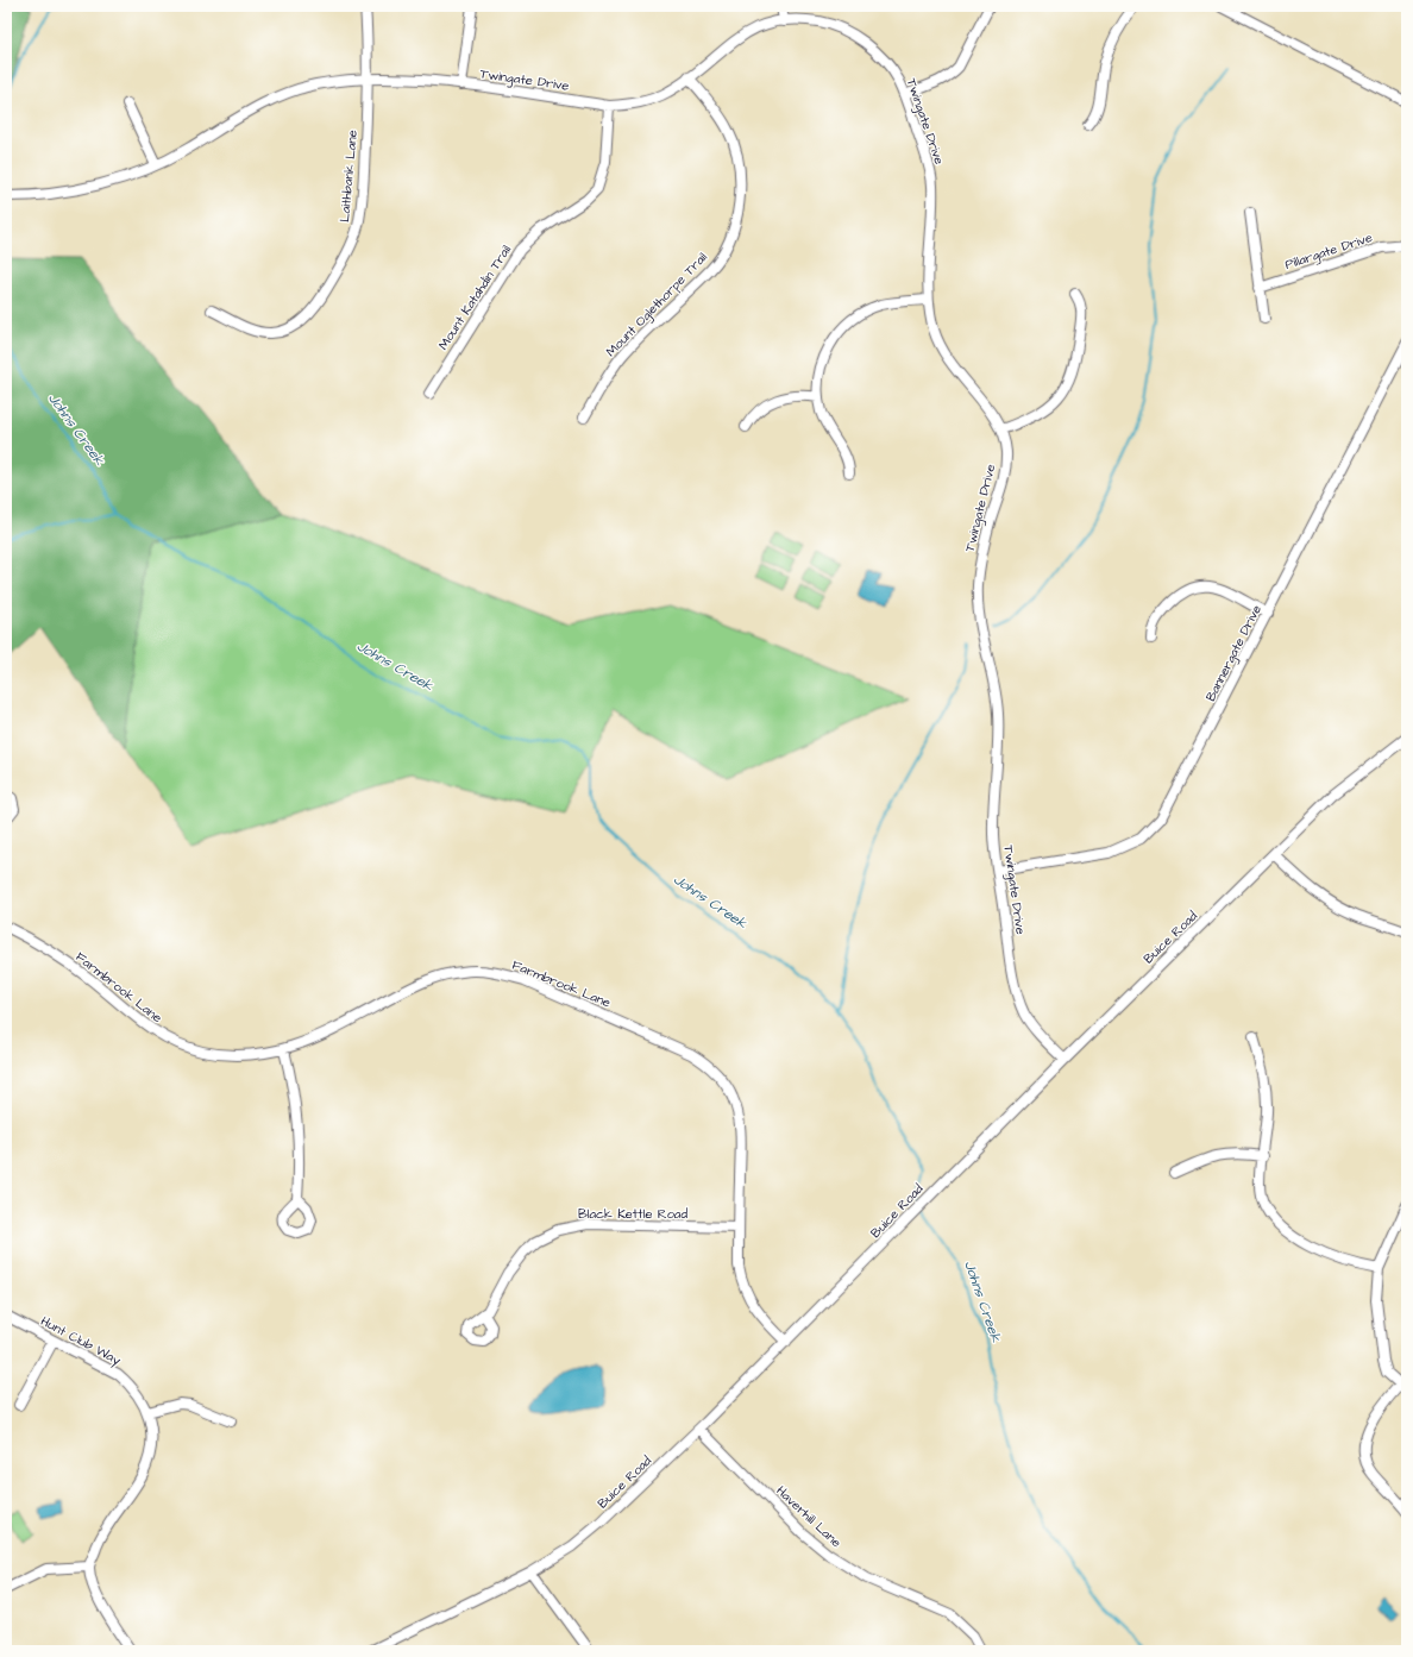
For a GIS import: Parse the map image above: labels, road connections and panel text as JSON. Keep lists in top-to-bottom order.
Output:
{
  "streets": {
    "street": [
      "Twingate Drive",
      "Laithbank Lane",
      "Pillargate Drive",
      "Mount Katahdin Trail",
      "Mount Oglethorpe Trail",
      "Bannergate Drive",
      "Buice Road",
      "Farmbrook Lane",
      "Black Kettle Road",
      "Hunt Club Way",
      "Haverhill Lane"
    ]
  },
  "crossings": [
    ["Twingate Drive", "Laithbank Lane"],
    ["Twingate Drive", "Mount Katahdin Trail"],
    ["Twingate Drive", "Mount Oglethorpe Trail"],
    ["Twingate Drive", "Bannergate Drive"],
    ["Twingate Drive", "Buice Road"],
    ["Buice Road", "Farmbrook Lane"],
    ["Buice Road", "Haverhill Lane"],
    ["Farmbrook Lane", "Black Kettle Road"]
  ],
  "water": ["Johns Creek"]
}
